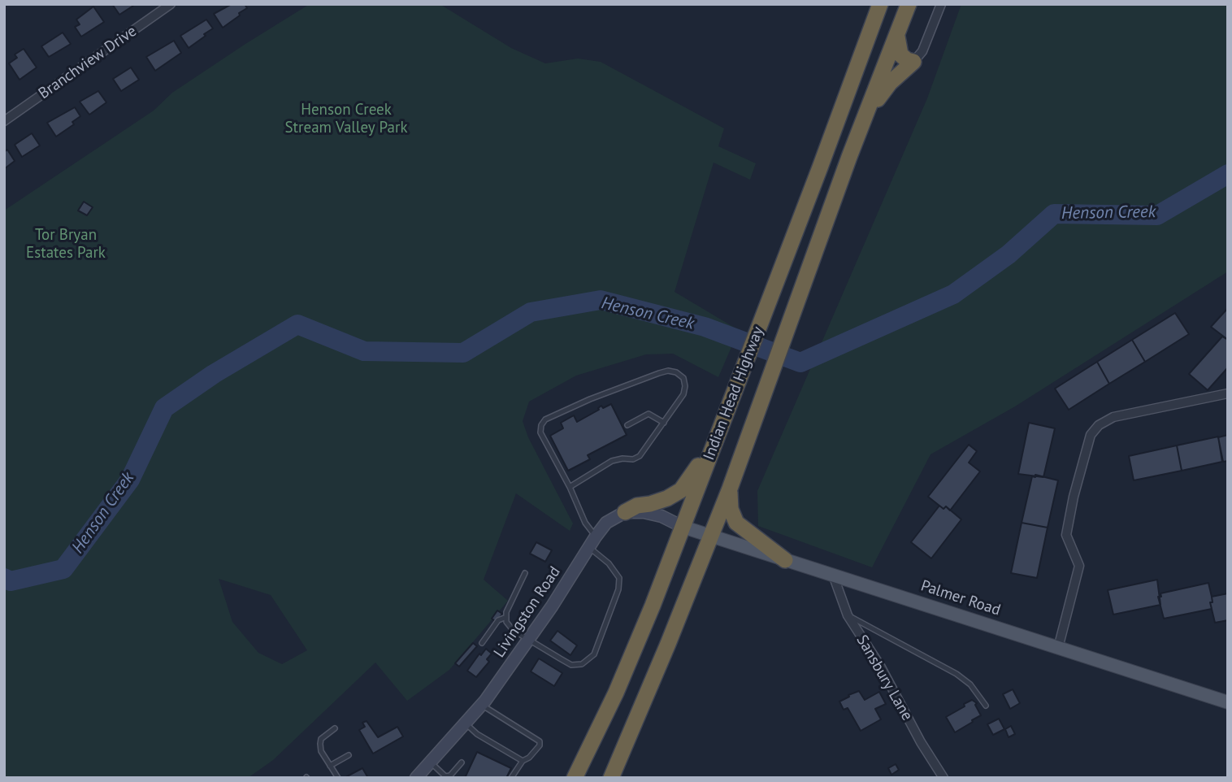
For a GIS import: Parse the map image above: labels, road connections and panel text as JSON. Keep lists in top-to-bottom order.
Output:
{
  "streets": {
    "highway": ["Indian Head Highway"],
    "main road": ["Palmer Road", "Livingston Road"],
    "street": ["Branchview Drive", "Sansbury Lane"]
  },
  "crossings": [
    ["Indian Head Highway", "Palmer Road"],
    ["Palmer Road", "Sansbury Lane"]
  ],
  "water": ["Henson Creek"],
  "parks": ["Henson Creek Stream Valley Park", "Tor Bryan Estates Park"]
}
